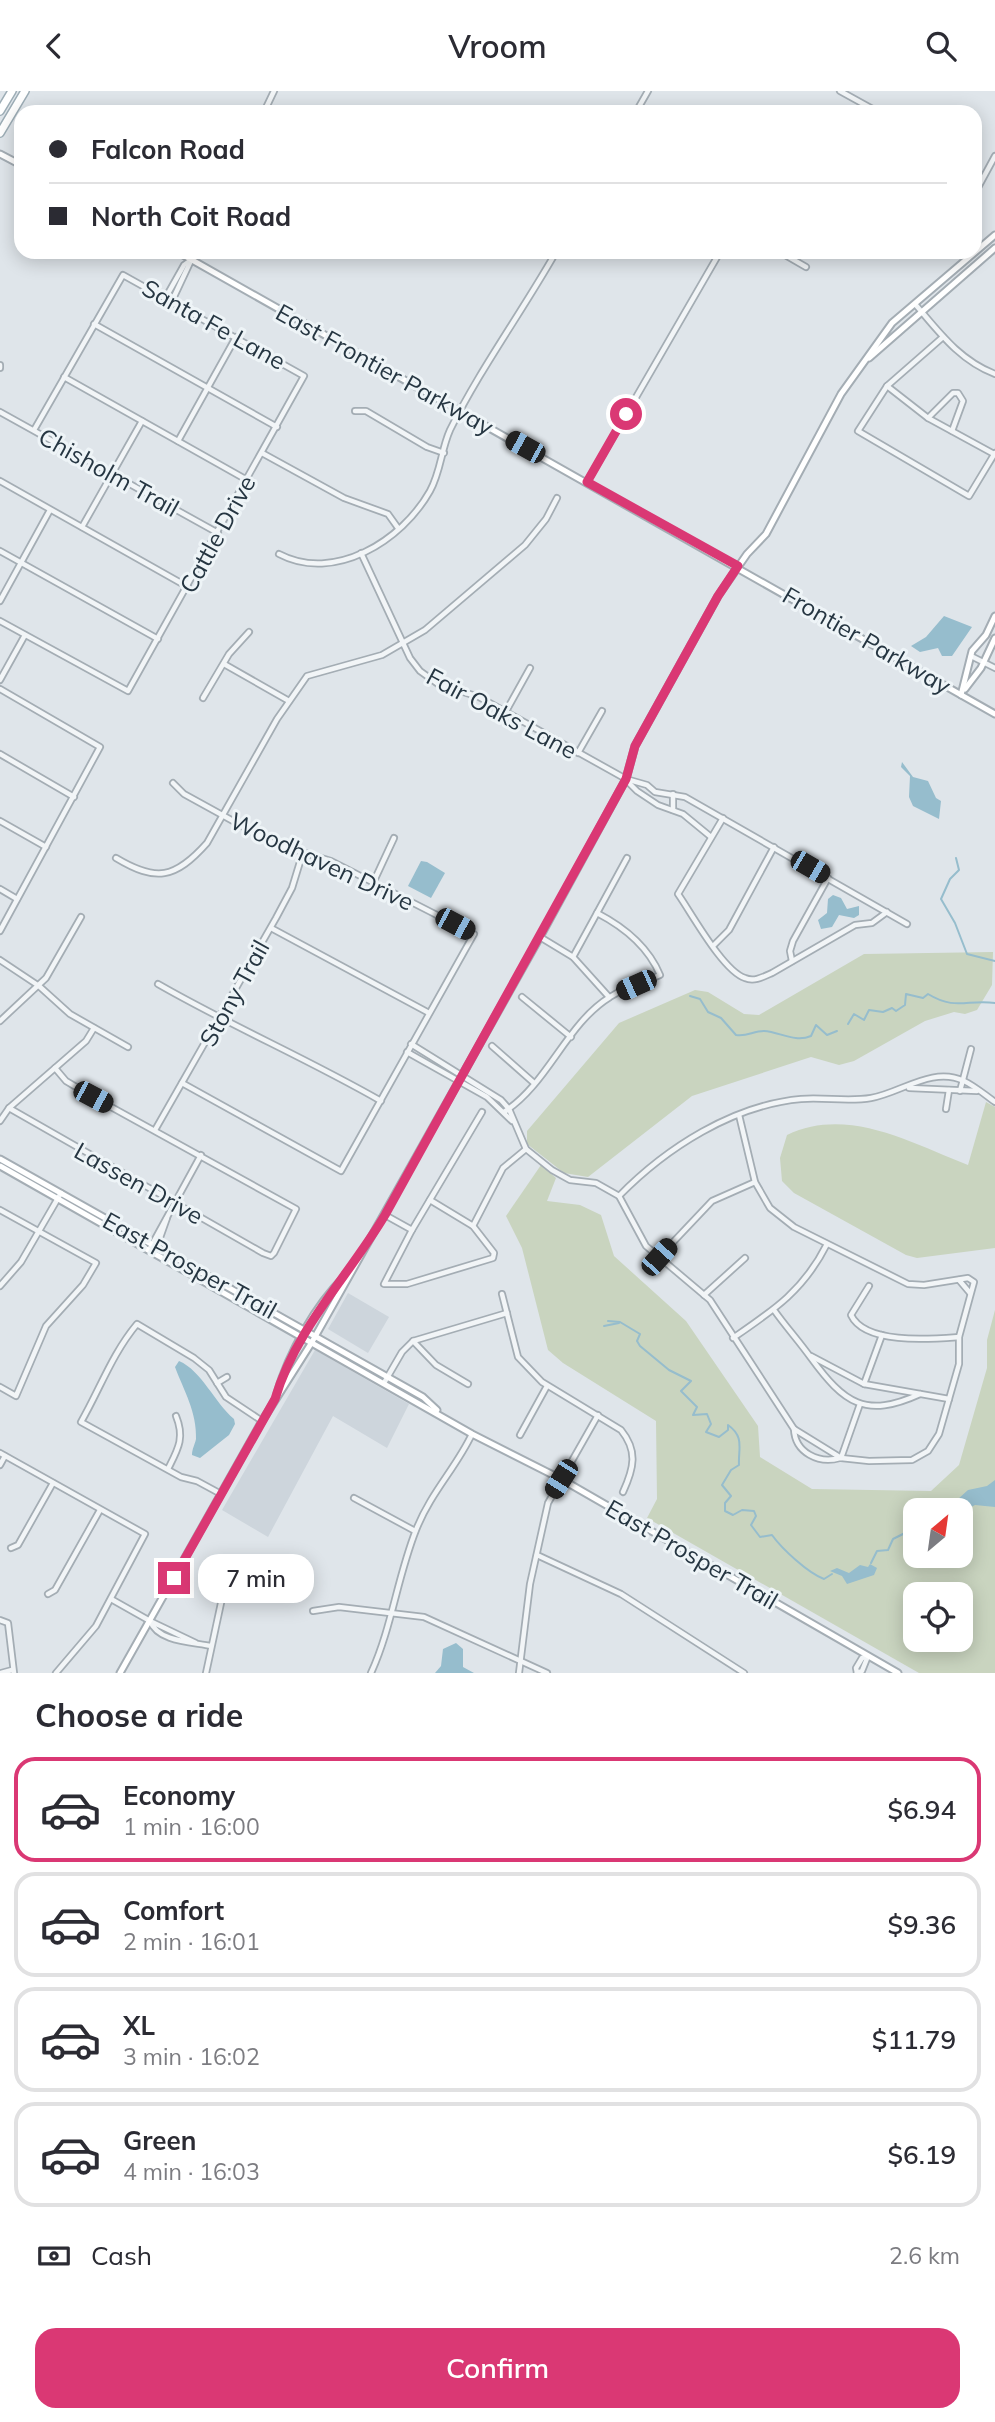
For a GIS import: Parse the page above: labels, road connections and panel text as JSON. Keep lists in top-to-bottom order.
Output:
{
  "streets": {
    "street": [
      "Santa Fe Lane",
      "East Frontier Parkway",
      "Chisholm Trail",
      "Cattle Drive",
      "Frontier Parkway",
      "Fair Oaks Lane",
      "Woodhaven Drive",
      "Stony Trail",
      "Lassen Drive",
      "East Prosper Trail"
    ]
  },
  "crossings": [
    ["Santa Fe Lane", "Cattle Drive"],
    ["East Frontier Parkway", "Frontier Parkway"],
    ["Chisholm Trail", "Cattle Drive"],
    ["Woodhaven Drive", "Stony Trail"]
  ],
  "north": "top right",
  "page": {
    "header": "Vroom",
    "banner": ["Falcon Road", "North Coit Road"],
    "bubble": "7 min",
    "heading": "Choose a ride",
    "list": [
      {
        "name": "Economy",
        "note": "1 min · 16:00",
        "value": "$6.94"
      },
      {
        "name": "Comfort",
        "note": "2 min · 16:01",
        "value": "$9.36"
      },
      {
        "name": "XL",
        "note": "3 min · 16:02",
        "value": "$11.79"
      },
      {
        "name": "Green",
        "note": "4 min · 16:03",
        "value": "$6.19"
      }
    ],
    "pay": ["Cash", "2.6 km"],
    "buttons": "Confirm"
  }
}
